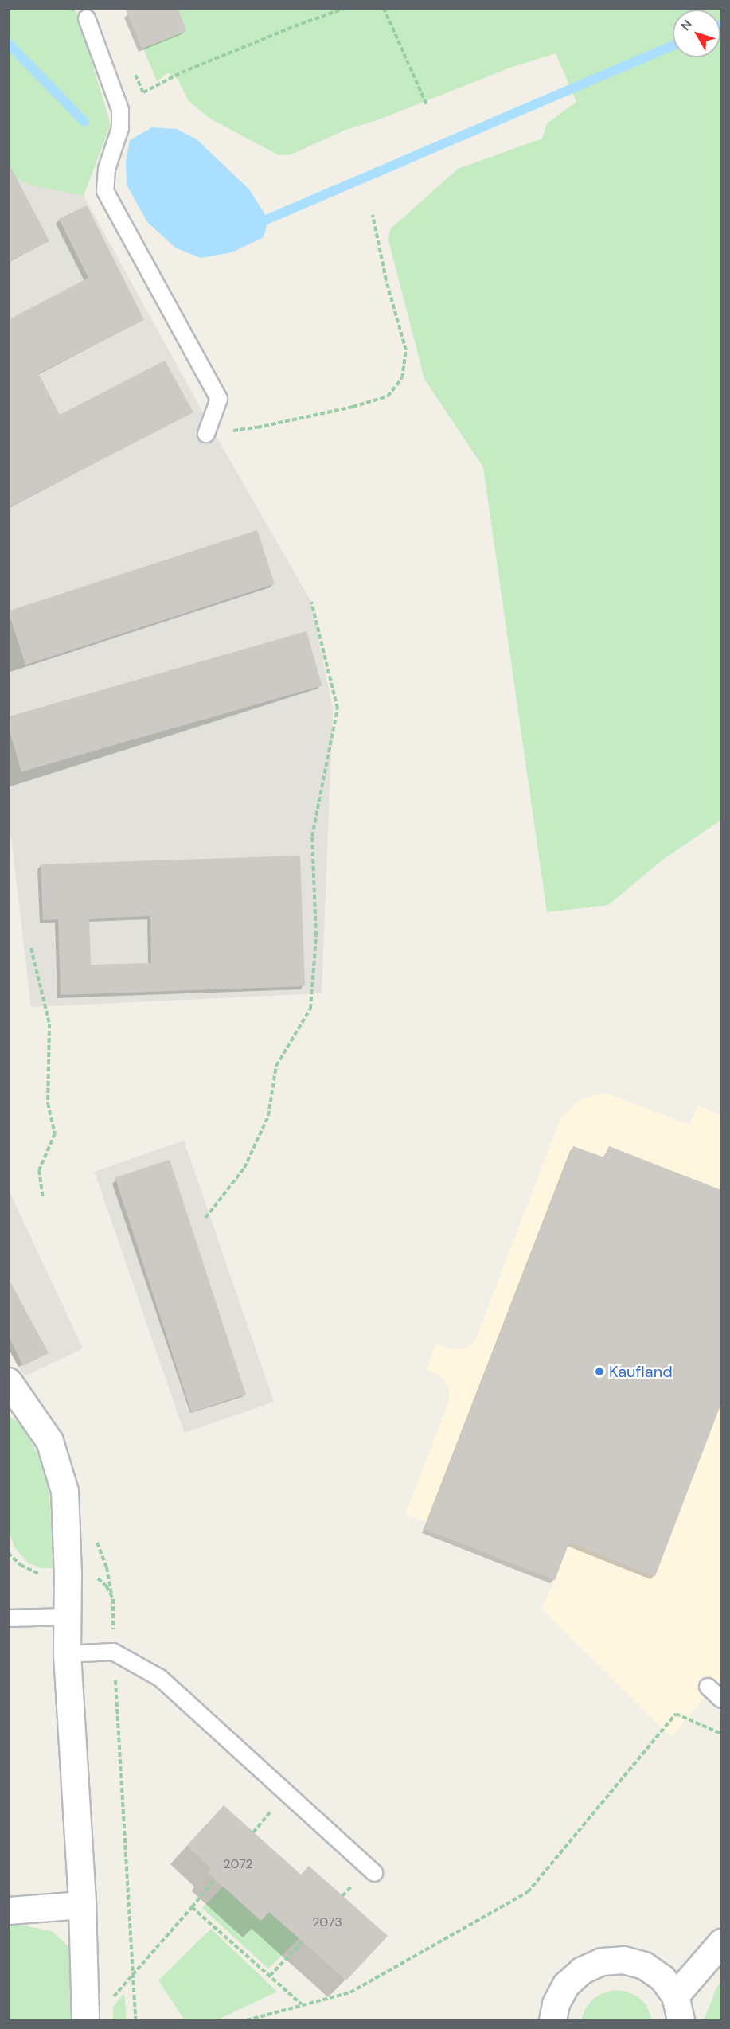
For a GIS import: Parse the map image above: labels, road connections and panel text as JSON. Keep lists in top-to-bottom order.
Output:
{
  "places": ["Kaufland"],
  "house_numbers": ["2072", "2073"],
  "north": "top left"
}
